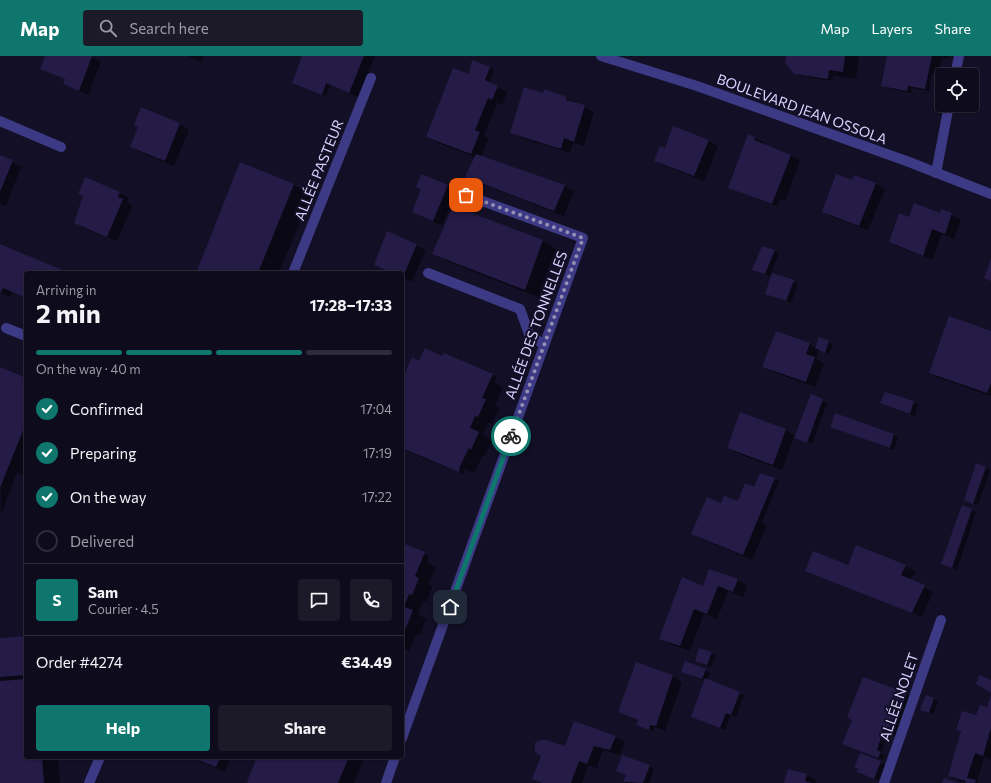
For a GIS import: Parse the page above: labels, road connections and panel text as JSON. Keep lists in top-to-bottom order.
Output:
{
  "streets": {
    "street": [
      "BOULEVARD JEAN OSSOLA",
      "ALLÉE PASTEUR",
      "ALLÉE DES TONNELLES",
      "ALLÉE NOLET"
    ]
  },
  "page": {
    "header": "Map",
    "search": "Search here",
    "nav": ["Map", "Layers", "Share"],
    "heading": ["2 min", "Arriving in", "17:28–17:33"],
    "panel": [
      "Sam",
      "Courier · 4.5",
      "Order #4274",
      "€34.49"
    ],
    "bar": "On the way · 40 m",
    "list": [
      ["Confirmed", "17:04"],
      ["Preparing", "17:19"],
      ["On the way", "17:22"],
      "Delivered"
    ],
    "round": "S",
    "buttons": ["Help", "Share"]
  }
}
